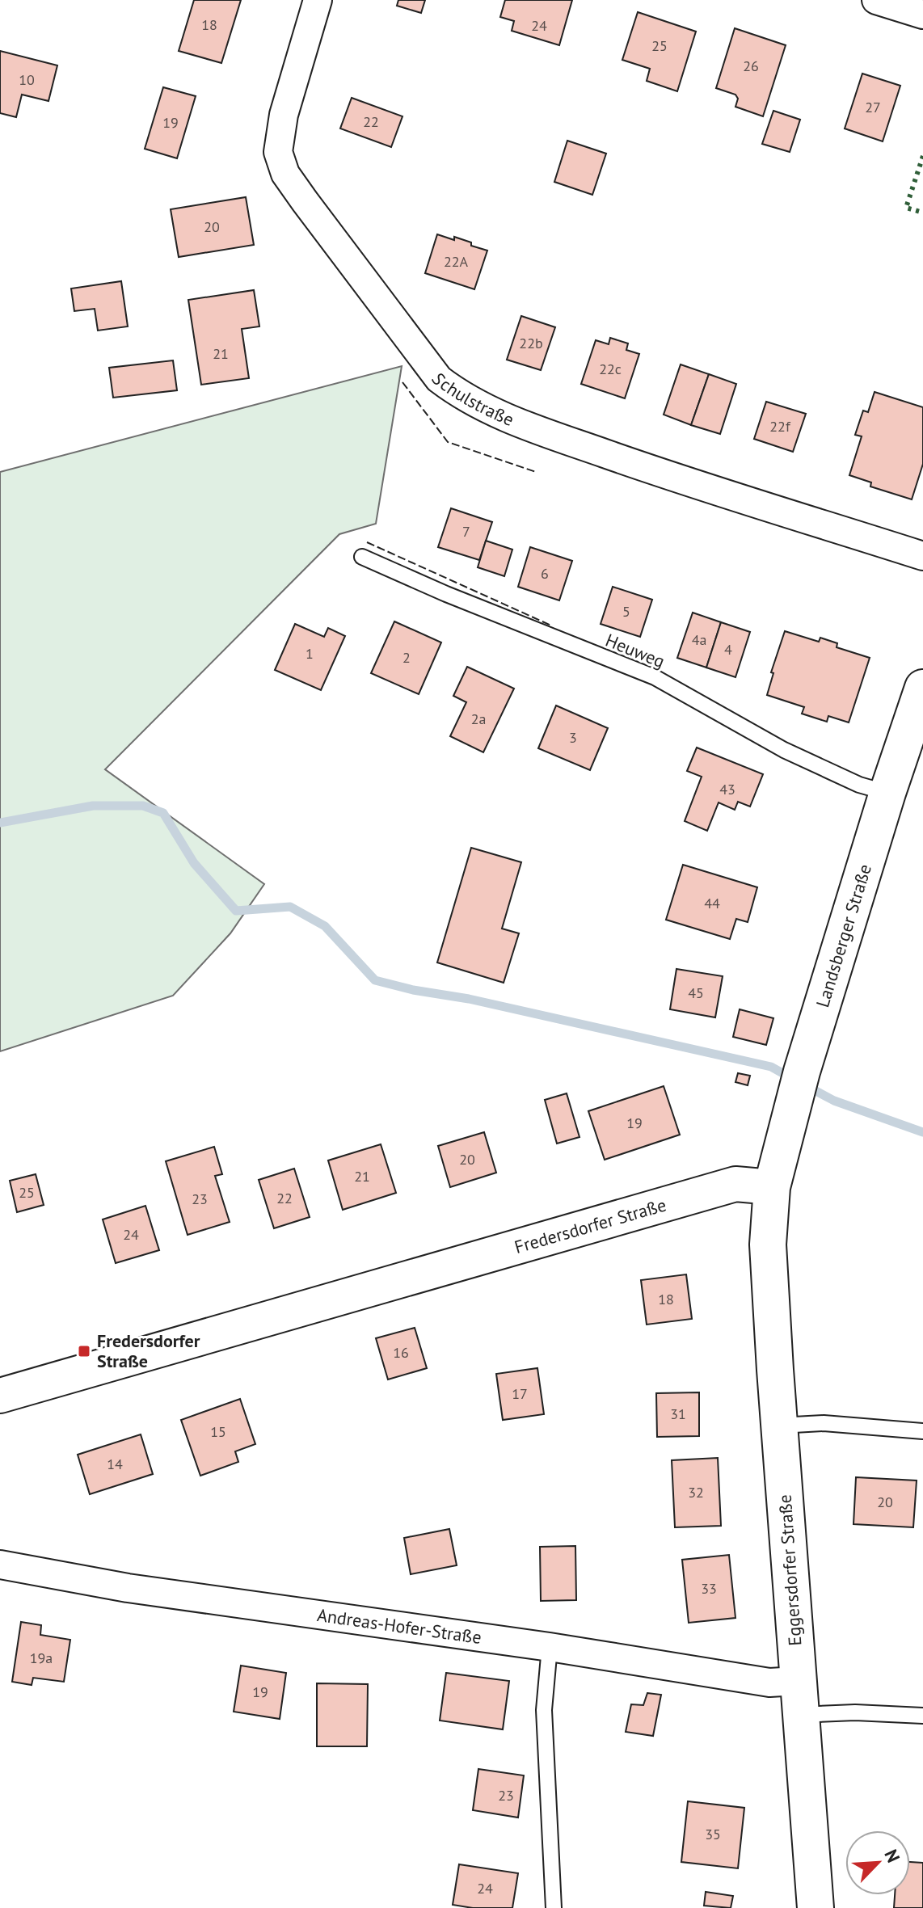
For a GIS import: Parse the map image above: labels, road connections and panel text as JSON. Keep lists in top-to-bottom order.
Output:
{
  "streets": {
    "main road": ["Landsberger Straße", "Eggersdorfer Straße"],
    "street": ["Schulstraße", "Fredersdorfer Straße", "Andreas-Hofer-Straße"],
    "lane": ["Heuweg"]
  },
  "crossings": [
    ["Heuweg", "Landsberger Straße"],
    ["Landsberger Straße", "Fredersdorfer Straße"],
    ["Landsberger Straße", "Eggersdorfer Straße"],
    ["Fredersdorfer Straße", "Eggersdorfer Straße"],
    ["Eggersdorfer Straße", "Andreas-Hofer-Straße"]
  ],
  "places": {
    "transit": ["Fredersdorfer Straße"]
  },
  "house_numbers": [
    "18",
    "24",
    "25",
    "26",
    "10",
    "27",
    "22",
    "19",
    "20",
    "22A",
    "22b",
    "21",
    "22c",
    "22f",
    "7",
    "6",
    "5",
    "4a",
    "4",
    "1",
    "2",
    "2a",
    "3",
    "43",
    "44",
    "45",
    "19",
    "20",
    "21",
    "25",
    "22",
    "23",
    "24",
    "18",
    "16",
    "17",
    "31",
    "15",
    "14",
    "32",
    "20",
    "33",
    "19a",
    "19",
    "23",
    "35",
    "24"
  ],
  "north": "top right"
}
